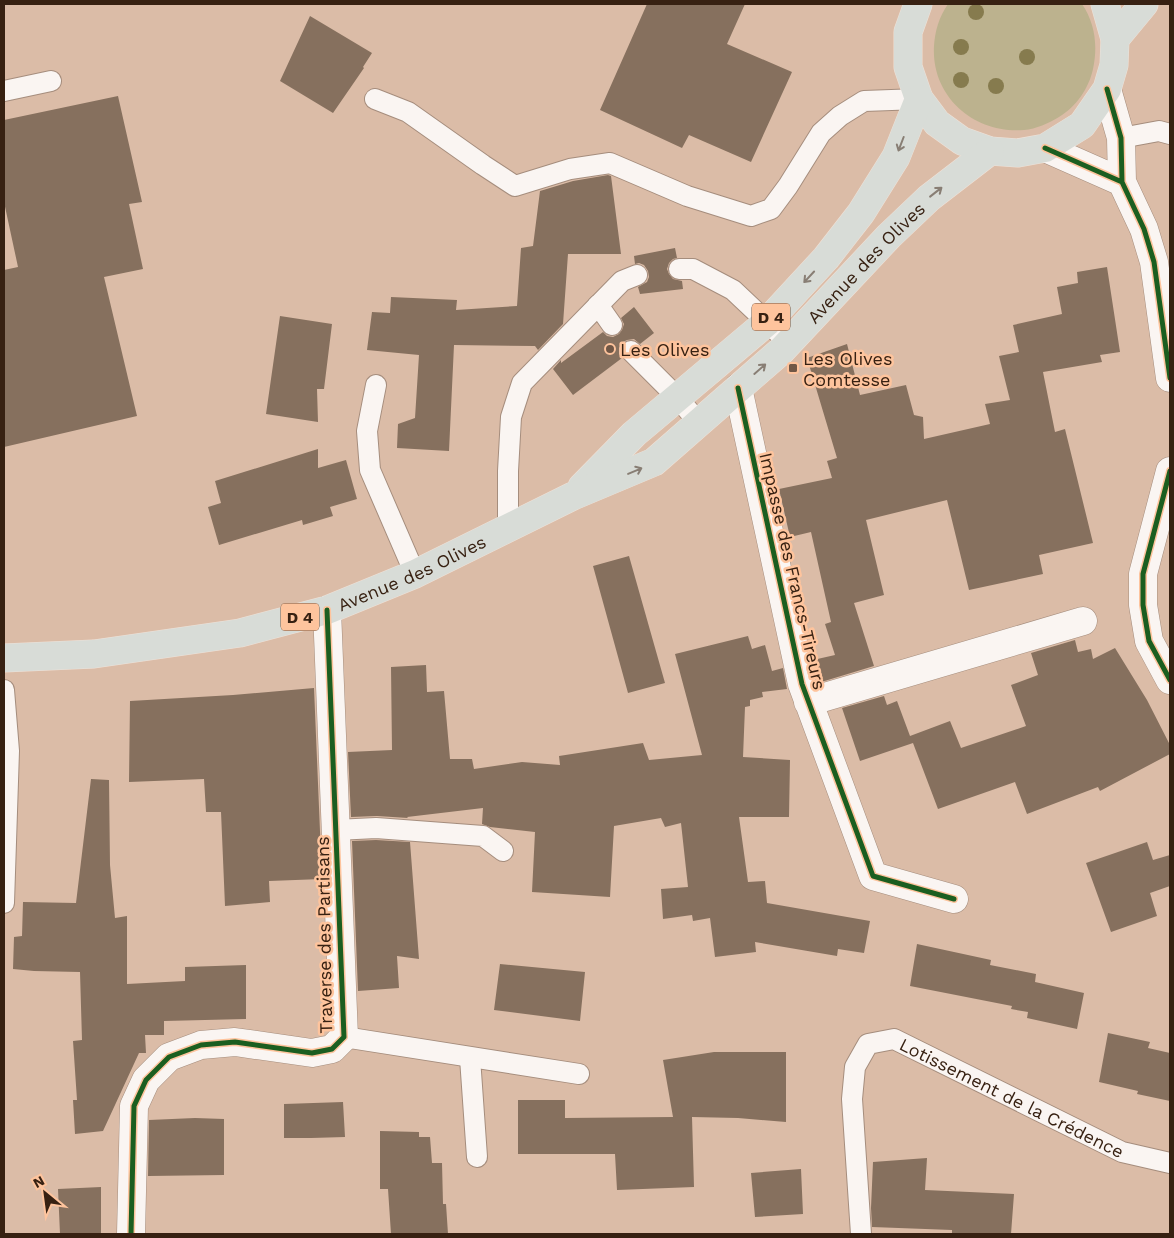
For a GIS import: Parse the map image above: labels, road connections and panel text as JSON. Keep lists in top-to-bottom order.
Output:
{
  "streets": {
    "main road": ["Avenue des Olives", "D 4"],
    "street": ["Impasse des Francs-Tireurs", "Traverse des Partisans"],
    "lane": ["Lotissement de la Crédence"]
  },
  "crossings": [
    ["Avenue des Olives", "Impasse des Francs-Tireurs"],
    ["Avenue des Olives", "Traverse des Partisans"]
  ],
  "places": {
    "other": ["Les Olives"],
    "transit": ["Les Olives Comtesse"]
  },
  "north": "top left"
}
